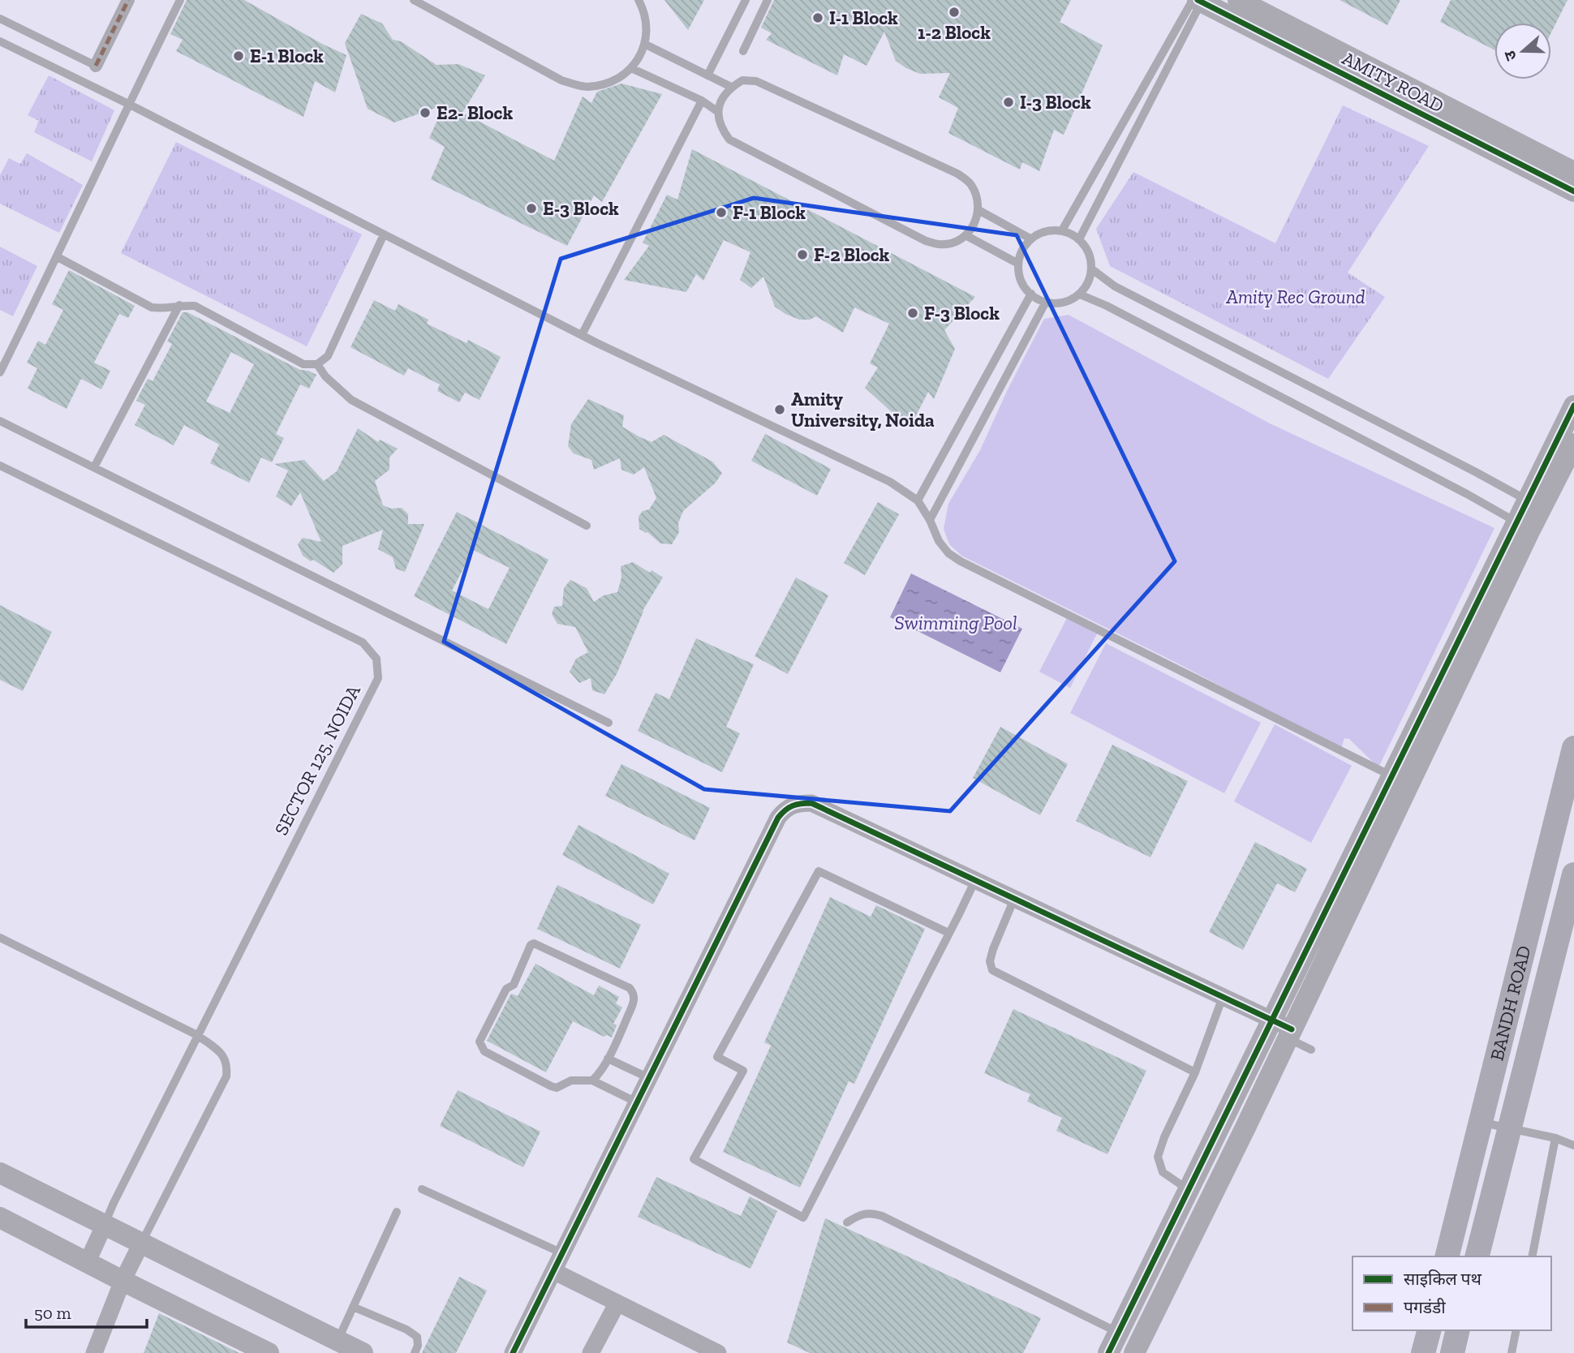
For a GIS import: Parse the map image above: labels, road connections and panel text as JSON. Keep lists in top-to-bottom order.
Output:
{
  "streets": {
    "main road": ["BANDH ROAD"],
    "street": ["AMITY ROAD"],
    "lane": ["SECTOR 125, NOIDA"]
  },
  "water": ["Swimming Pool"],
  "parks": ["Amity Rec Ground"],
  "places": [
    "1-2 Block",
    "I-1 Block",
    "E-1 Block",
    "I-3 Block",
    "E2- Block",
    "E-3 Block",
    "F-1 Block",
    "F-2 Block",
    "F-3 Block",
    "Amity University, Noida"
  ],
  "legend": ["साइकिल पथ", "पगडंडी"],
  "scale_bar": "50 m",
  "north": "left"
}
